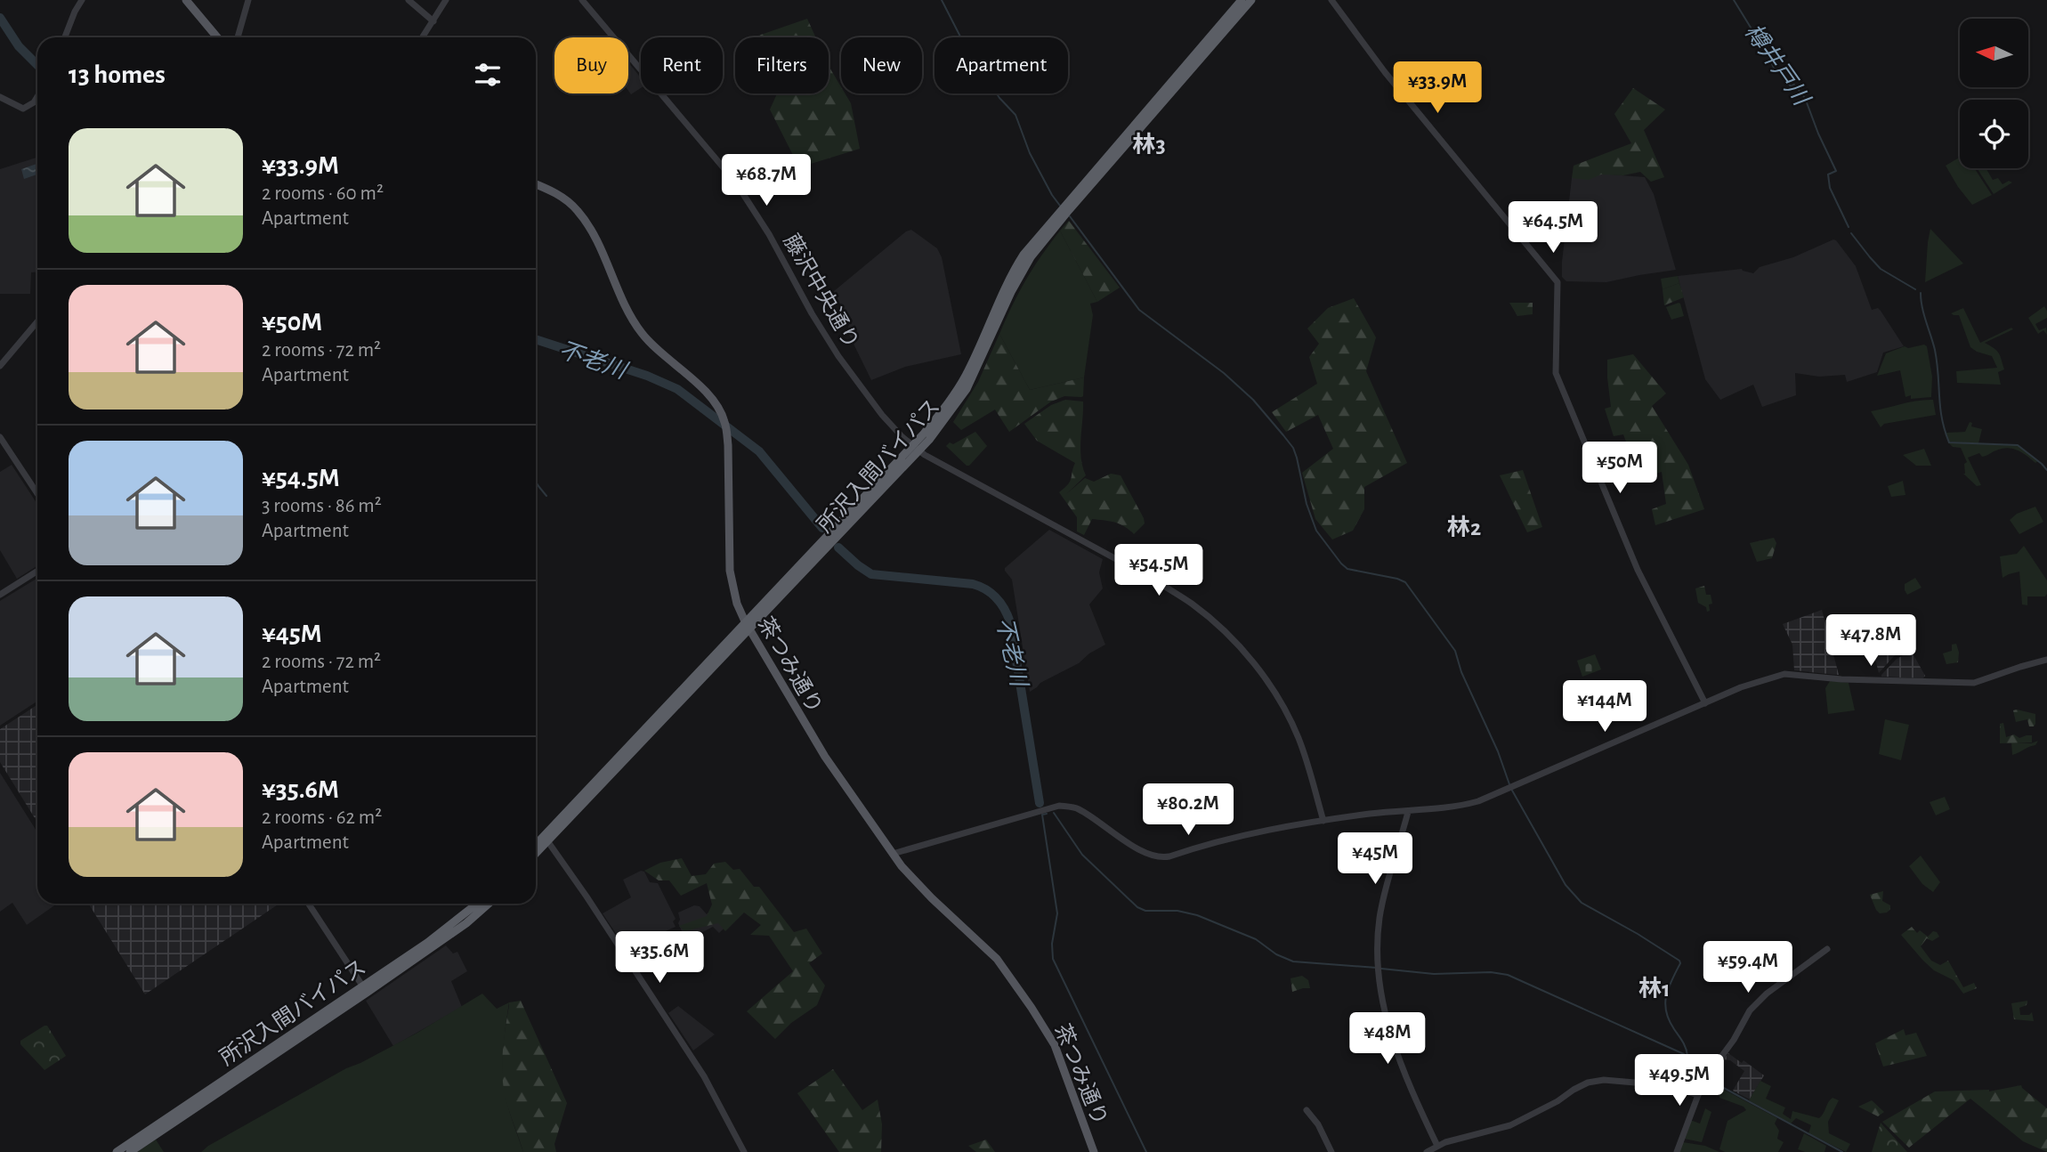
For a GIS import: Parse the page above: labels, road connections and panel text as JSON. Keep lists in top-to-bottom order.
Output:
{
  "streets": {
    "highway": ["所沢入間バイパス"],
    "main road": ["茶つみ通り"],
    "street": ["藤沢中央通り"]
  },
  "crossings": [
    ["藤沢中央通り", "所沢入間バイパス"],
    ["所沢入間バイパス", "茶つみ通り"]
  ],
  "districts": ["林3", "林2", "林1"],
  "water": ["樽井戸川", "不老川"],
  "north": "left",
  "page": {
    "chip": [
      "Buy",
      "Rent",
      "Filters",
      "New",
      "Apartment"
    ],
    "heading": "13 homes",
    "price": [
      "¥33.9M",
      "¥68.7M",
      "¥64.5M",
      "¥50M",
      "¥54.5M",
      "¥47.8M",
      "¥144M",
      "¥80.2M",
      "¥45M",
      "¥35.6M",
      "¥59.4M",
      "¥48M",
      "¥49.5M"
    ],
    "list": [
      {
        "name": "¥33.9M",
        "note": "2 rooms · 60 m² · Apartment"
      },
      {
        "name": "¥50M",
        "note": "2 rooms · 72 m² · Apartment"
      },
      {
        "name": "¥54.5M",
        "note": "3 rooms · 86 m² · Apartment"
      },
      {
        "name": "¥45M",
        "note": "2 rooms · 72 m² · Apartment"
      },
      {
        "name": "¥35.6M",
        "note": "2 rooms · 62 m² · Apartment"
      }
    ]
  }
}
